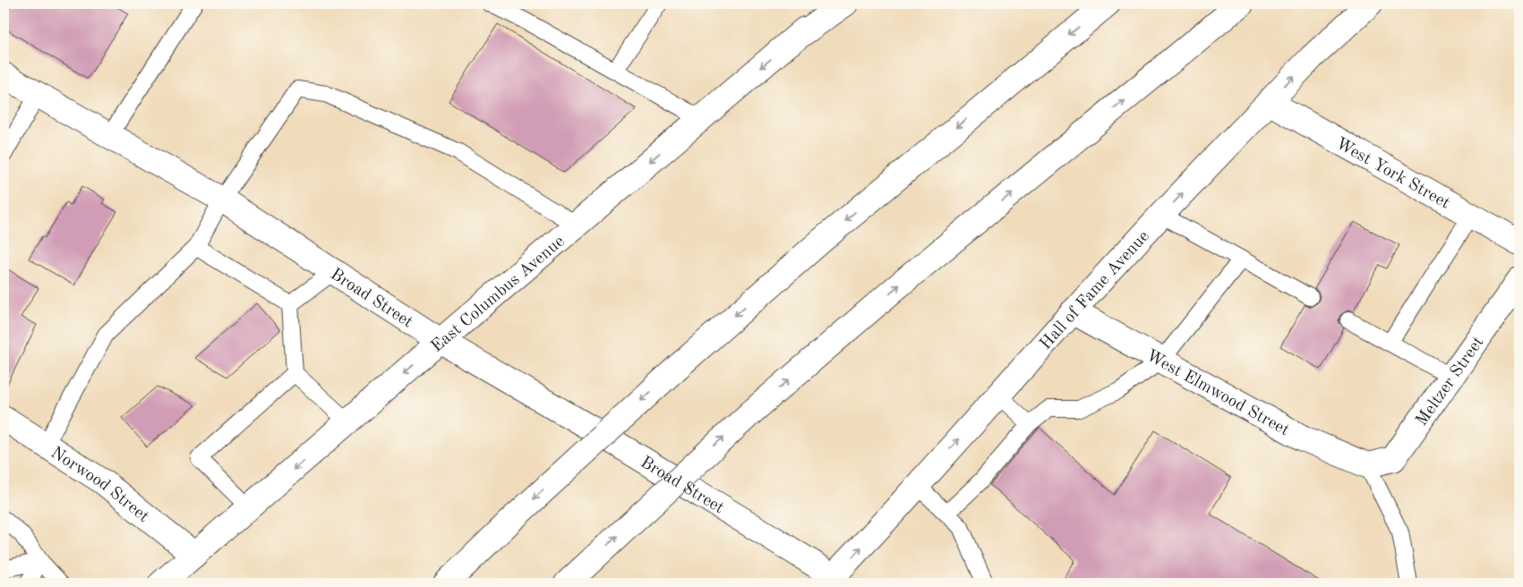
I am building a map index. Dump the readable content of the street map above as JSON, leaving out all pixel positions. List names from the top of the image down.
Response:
{
  "streets": {
    "main road": [
      "West York Street",
      "Hall of Fame Avenue",
      "East Columbus Avenue",
      "Broad Street",
      "Meltzer Street",
      "West Elmwood Street",
      "Norwood Street"
    ]
  },
  "crossings": [
    ["West York Street", "Hall of Fame Avenue"],
    ["Hall of Fame Avenue", "Broad Street"],
    ["Hall of Fame Avenue", "West Elmwood Street"],
    ["East Columbus Avenue", "Broad Street"],
    ["East Columbus Avenue", "Norwood Street"],
    ["Meltzer Street", "West Elmwood Street"]
  ]
}
